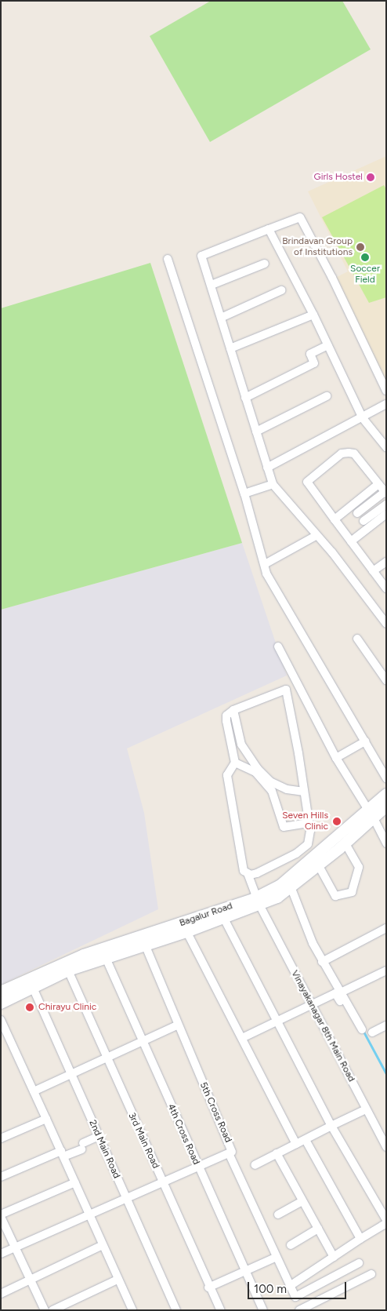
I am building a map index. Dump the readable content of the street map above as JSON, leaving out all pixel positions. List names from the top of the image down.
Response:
{
  "streets": {
    "main road": ["Bagalur Road"],
    "street": [
      "Vinayakanagar 8th Main Road",
      "5th Cross Road",
      "4th Cross Road",
      "3rd Main Road",
      "2nd Main Road"
    ]
  },
  "crossings": [
    ["Bagalur Road", "Vinayakanagar 8th Main Road"],
    ["Bagalur Road", "5th Cross Road"],
    ["Bagalur Road", "4th Cross Road"],
    ["Bagalur Road", "3rd Main Road"],
    ["Bagalur Road", "2nd Main Road"]
  ],
  "places": [
    "Girls Hostel",
    "Brindavan Group of Institutions",
    "Soccer Field",
    "Seven Hills Clinic",
    "Chirayu Clinic"
  ],
  "scale_bar": "100 m"
}
